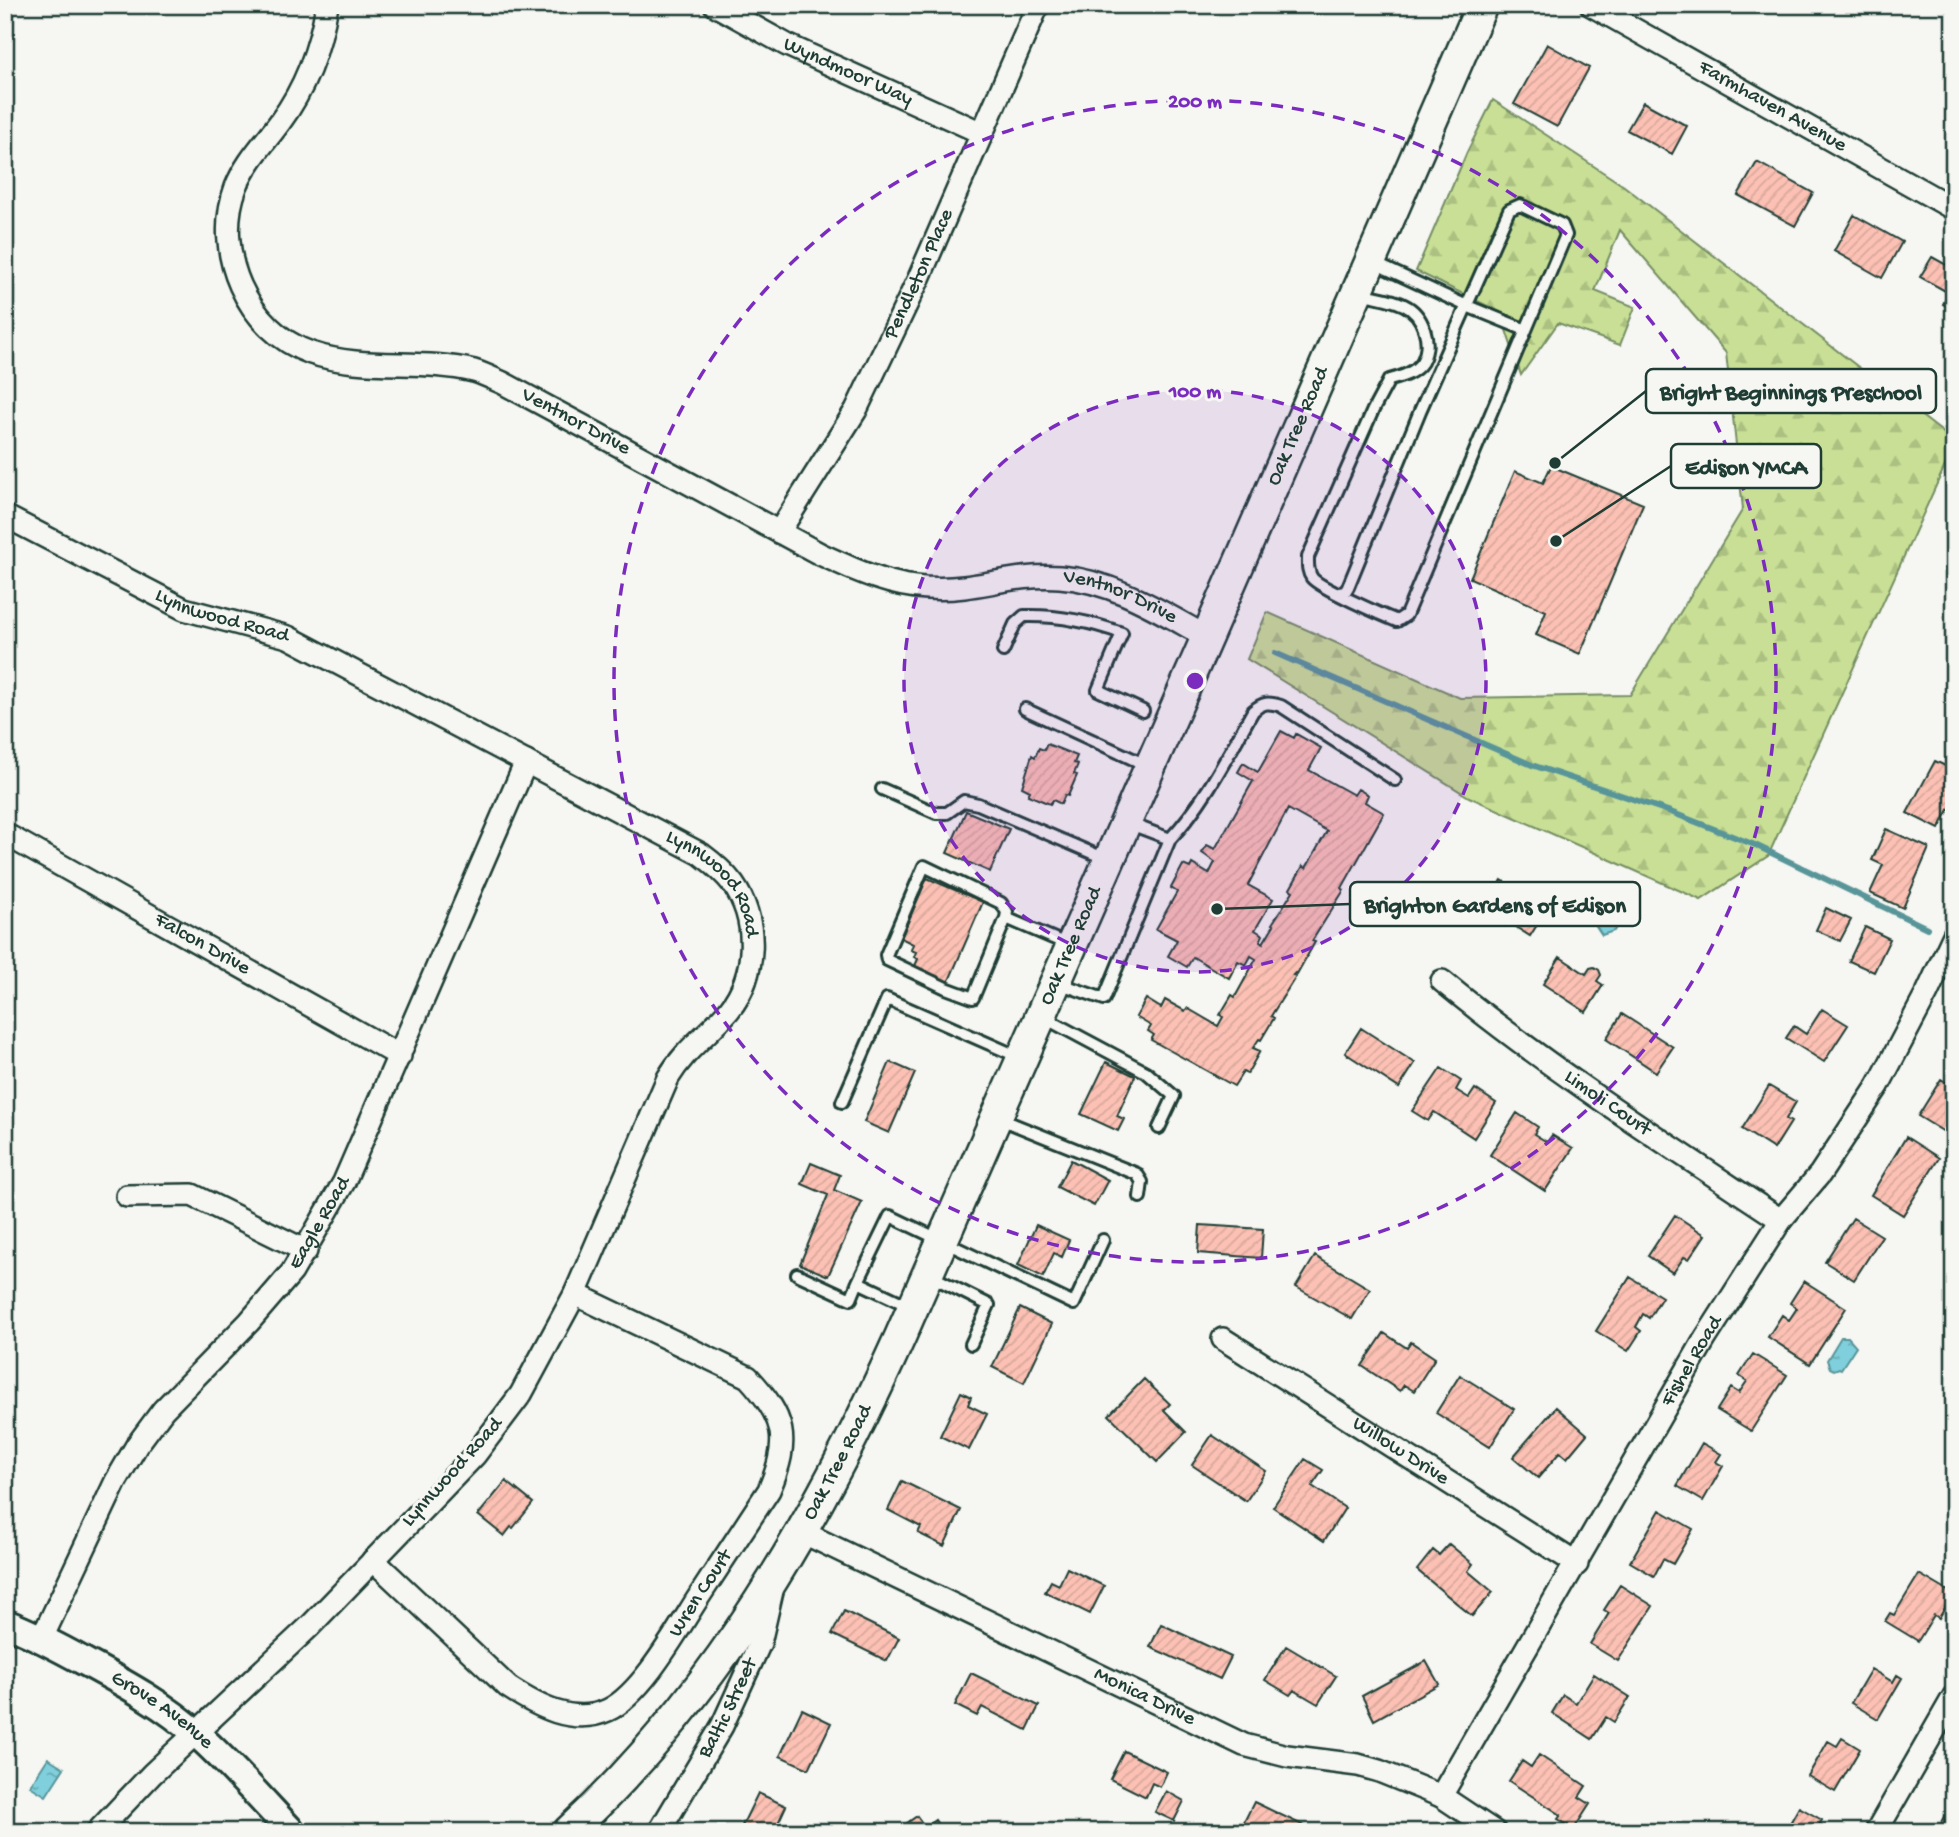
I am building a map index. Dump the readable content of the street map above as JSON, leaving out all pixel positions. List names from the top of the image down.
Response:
{
  "streets": {
    "main road": ["Oak Tree Road"],
    "street": [
      "Wyndmoor Way",
      "Farmhaven Avenue",
      "Pendleton Place",
      "Ventnor Drive",
      "Lynnwood Road",
      "Falcon Drive",
      "Limoli Court",
      "Eagle Road",
      "Fishel Road",
      "Willow Drive",
      "Wren Court",
      "Monica Drive",
      "Baltic Street",
      "Grove Avenue"
    ]
  },
  "crossings": [
    ["Wyndmoor Way", "Pendleton Place"],
    ["Pendleton Place", "Ventnor Drive"],
    ["Ventnor Drive", "Oak Tree Road"],
    ["Oak Tree Road", "Monica Drive"],
    ["Oak Tree Road", "Baltic Street"],
    ["Lynnwood Road", "Eagle Road"],
    ["Lynnwood Road", "Wren Court"],
    ["Lynnwood Road", "Grove Avenue"],
    ["Falcon Drive", "Eagle Road"],
    ["Limoli Court", "Fishel Road"],
    ["Eagle Road", "Grove Avenue"],
    ["Fishel Road", "Willow Drive"],
    ["Fishel Road", "Monica Drive"]
  ],
  "places": ["Bright Beginnings Preschool", "Edison YMCA", "Brighton Gardens of Edison"],
  "rings": ["200 m", "100 m"]
}
